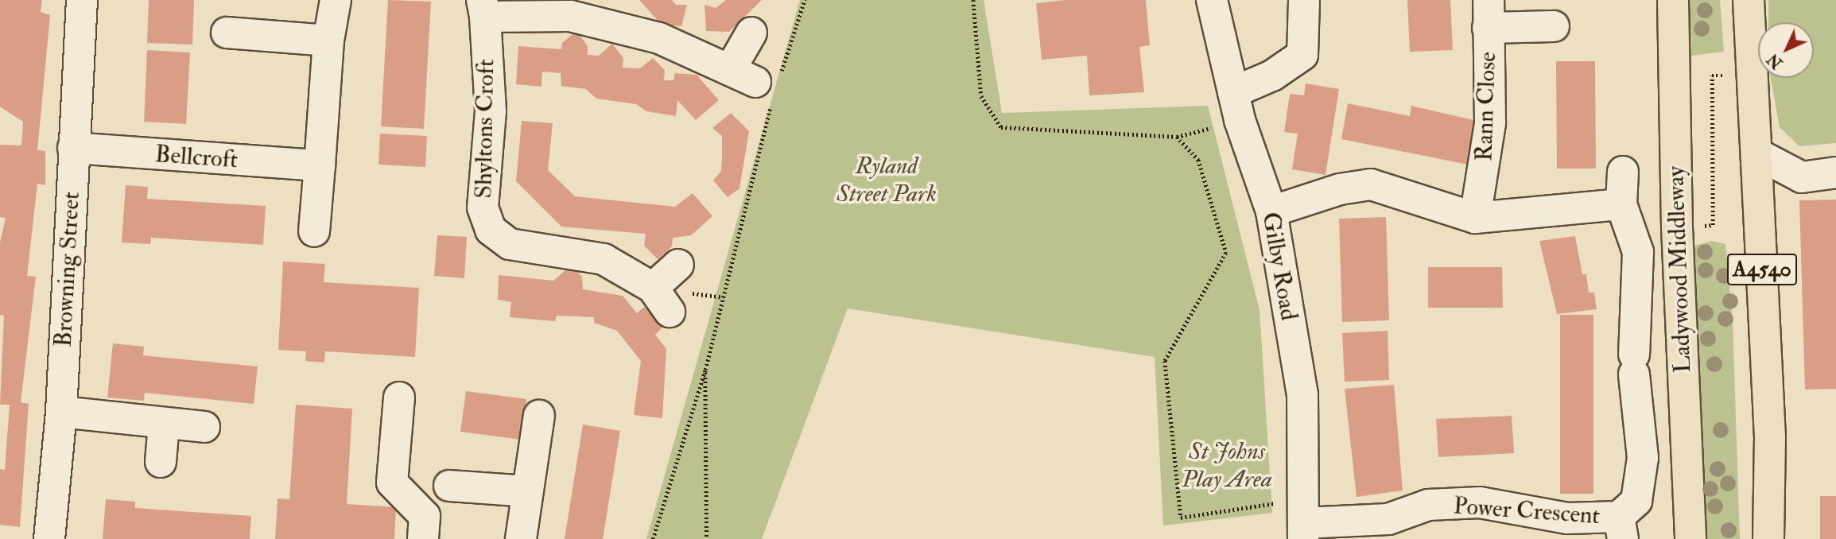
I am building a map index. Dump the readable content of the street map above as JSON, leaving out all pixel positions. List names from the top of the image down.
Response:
{
  "streets": {
    "highway": ["Ladywood Middleway", "A4540"],
    "street": [
      "Rann Close",
      "Shyltons Croft",
      "Bellcroft",
      "Gilby Road",
      "Browning Street",
      "Power Crescent"
    ]
  },
  "crossings": [
    ["Bellcroft", "Browning Street"],
    ["Gilby Road", "Power Crescent"]
  ],
  "parks": ["Ryland Street Park", "St Johns Play Area"],
  "north": "bottom left"
}
